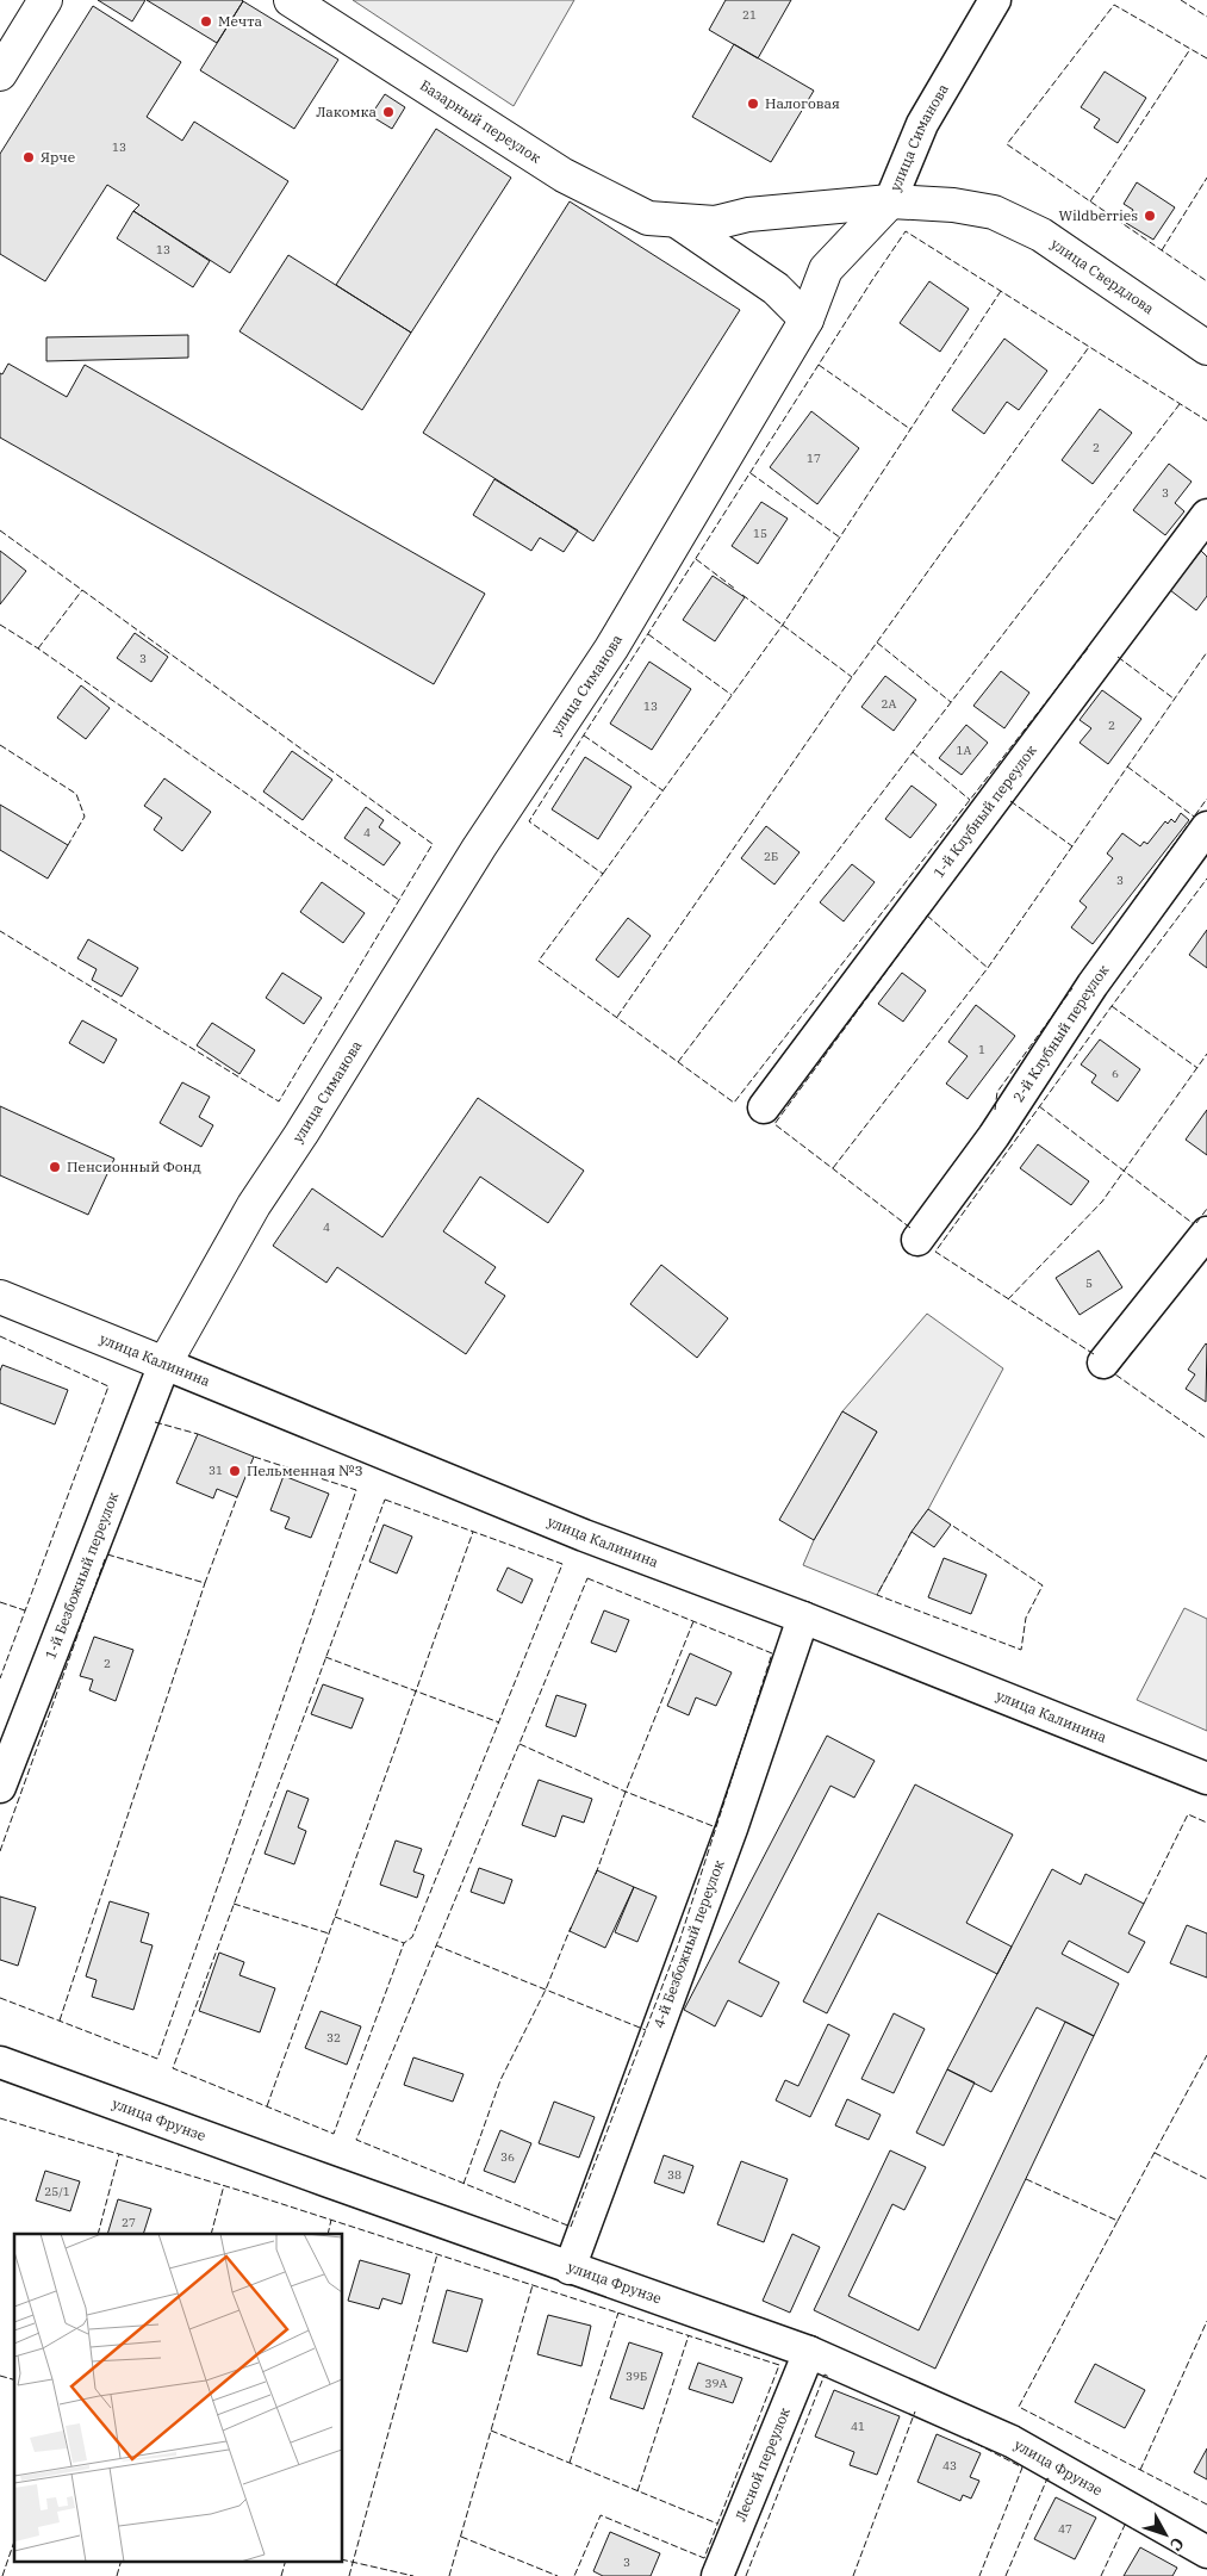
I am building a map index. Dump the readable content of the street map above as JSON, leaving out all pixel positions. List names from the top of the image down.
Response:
{
  "streets": {
    "main road": [
      "Базарный переулок",
      "улица Симанова",
      "улица Свердлова",
      "улица Калинина"
    ],
    "street": [
      "1-й Клубный переулок",
      "2-й Клубный переулок",
      "1-й Безбожный переулок",
      "4-й Безбожный переулок",
      "улица Фрунзе",
      "Лесной переулок"
    ]
  },
  "crossings": [
    ["Базарный переулок", "улица Симанова"],
    ["Базарный переулок", "улица Свердлова"],
    ["улица Симанова", "улица Свердлова"],
    ["улица Симанова", "улица Калинина"],
    ["улица Симанова", "1-й Безбожный переулок"],
    ["улица Калинина", "1-й Безбожный переулок"],
    ["улица Калинина", "4-й Безбожный переулок"],
    ["4-й Безбожный переулок", "улица Фрунзе"],
    ["улица Фрунзе", "Лесной переулок"]
  ],
  "places": [
    "Мечта",
    "Налоговая",
    "Лакомка",
    "Ярче",
    "Wildberries",
    "Пенсионный Фонд",
    "Пельменная №3"
  ],
  "house_numbers": [
    "21",
    "13",
    "13",
    "2",
    "17",
    "3",
    "15",
    "3",
    "2А",
    "13",
    "2",
    "1А",
    "4",
    "2Б",
    "3",
    "1",
    "6",
    "4",
    "5",
    "31",
    "2",
    "32",
    "36",
    "38",
    "25/1",
    "27",
    "39Б",
    "39А",
    "41",
    "43",
    "47",
    "3"
  ],
  "north": "bottom right"
}
